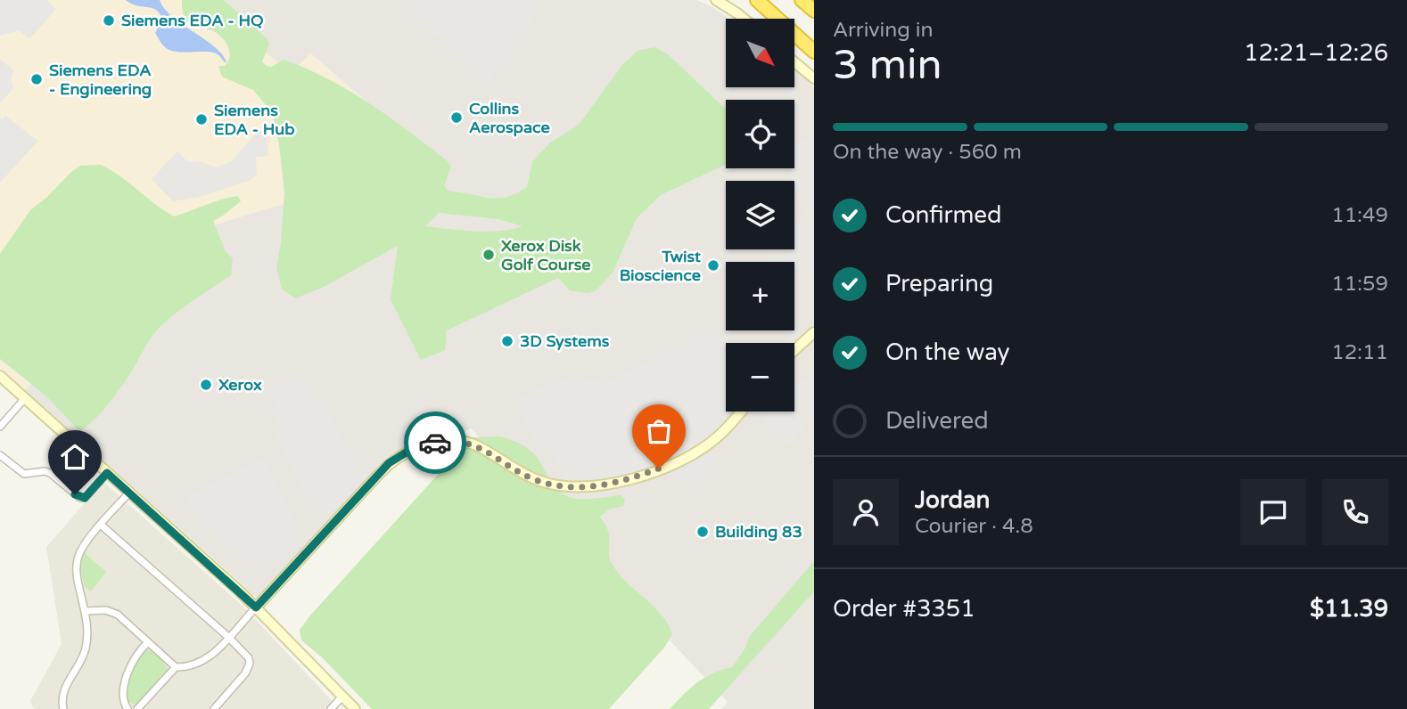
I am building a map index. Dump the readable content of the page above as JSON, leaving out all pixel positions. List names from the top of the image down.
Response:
{
  "places": [
    "Siemens EDA - HQ",
    "Siemens EDA - Engineering",
    "Collins Aerospace",
    "Siemens EDA - Hub",
    "Xerox Disk Golf Course",
    "Twist Bioscience",
    "3D Systems",
    "Xerox",
    "Building 83"
  ],
  "north": "bottom right",
  "page": {
    "heading": ["3 min", "Arriving in", "12:21–12:26"],
    "panel": [
      "Jordan",
      "Courier · 4.8",
      "Order #3351",
      "$11.39"
    ],
    "map_buttons": ["+", "−"],
    "bar": "On the way · 560 m",
    "list": [
      ["Confirmed", "11:49"],
      ["Preparing", "11:59"],
      ["On the way", "12:11"],
      "Delivered"
    ]
  }
}
